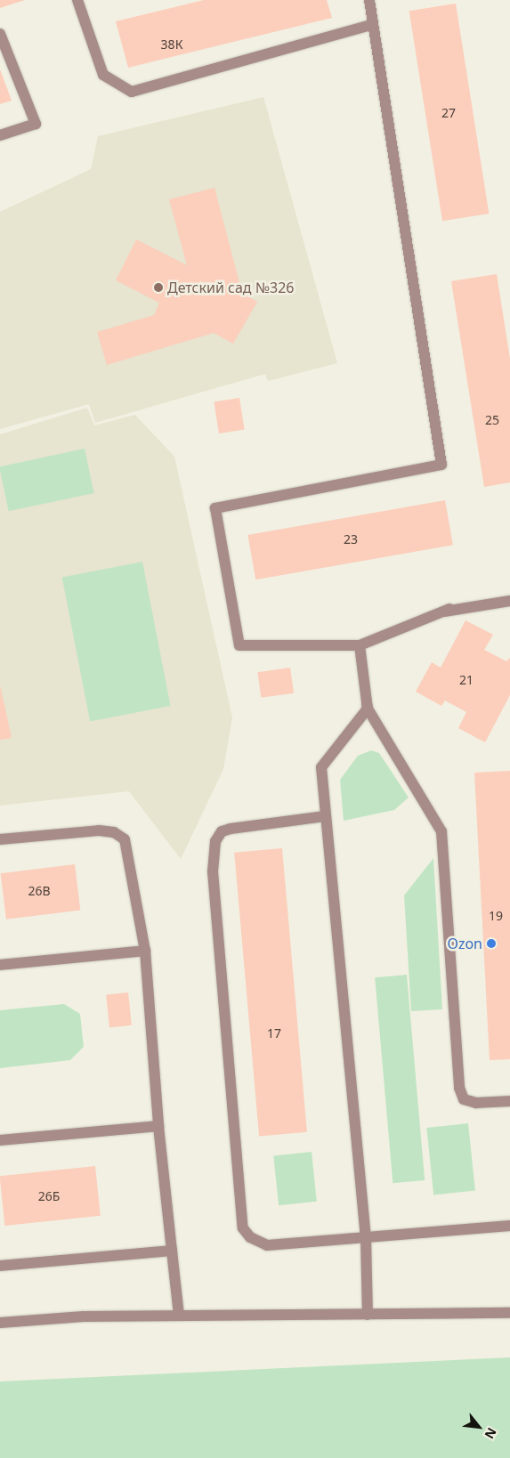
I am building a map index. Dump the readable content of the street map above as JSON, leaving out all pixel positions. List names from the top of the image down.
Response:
{
  "places": ["Детский сад №326", "Ozon"],
  "house_numbers": [
    "38К",
    "27",
    "25",
    "23",
    "21",
    "26В",
    "19",
    "17",
    "26Б"
  ],
  "north": "bottom right"
}
